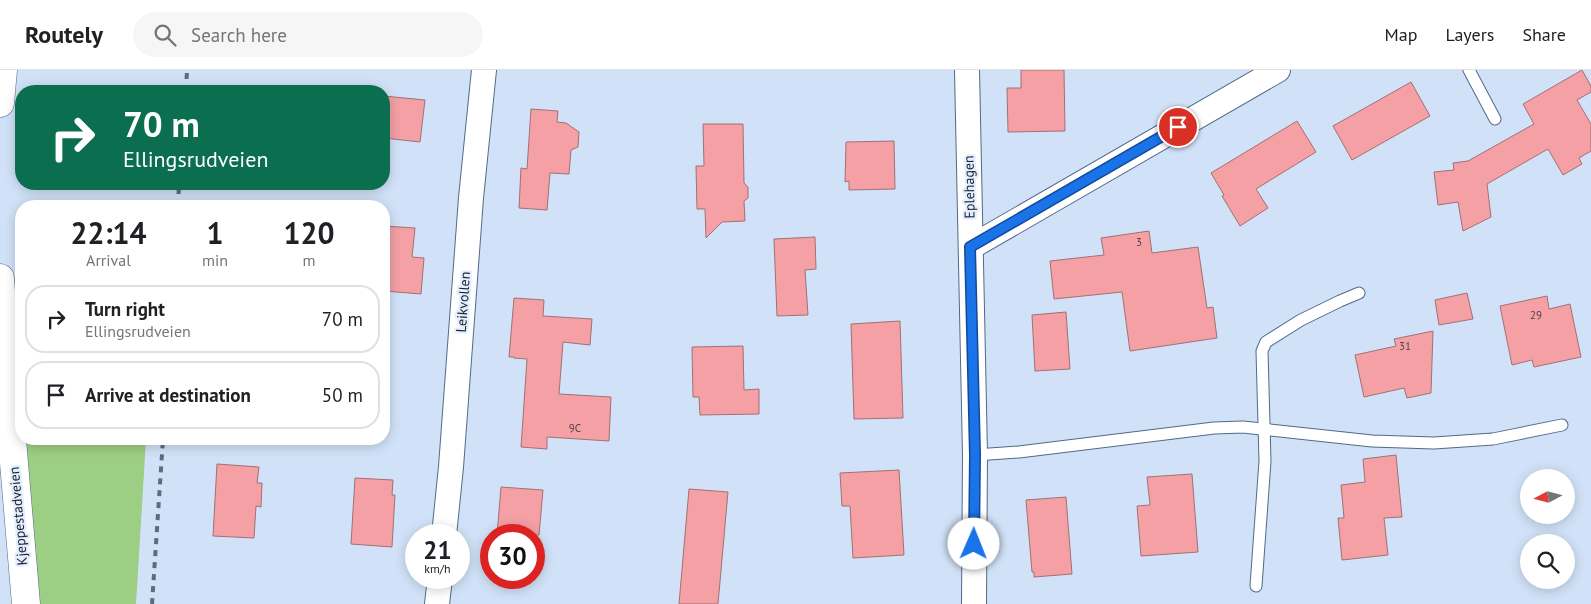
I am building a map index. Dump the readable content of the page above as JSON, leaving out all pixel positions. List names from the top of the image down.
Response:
{
  "streets": {
    "main road": ["Kjeppestadveien"],
    "street": ["Eplehagen", "Leikvollen"]
  },
  "house_numbers": [
    "3",
    "29",
    "31",
    "9C"
  ],
  "north": "left",
  "page": {
    "header": "Routely",
    "search": "Search here",
    "nav": ["Map", "Layers", "Share"],
    "turn": ["70 m", "Ellingsrudveien"],
    "eta": [
      "22:14",
      "Arrival",
      "1",
      "min",
      "120",
      "m"
    ],
    "list": [
      {
        "name": "Turn right",
        "note": "Ellingsrudveien",
        "value": "70 m"
      },
      {
        "name": "Arrive at destination",
        "value": "50 m"
      }
    ],
    "speed": "21 km/h",
    "limit": "30"
  }
}
